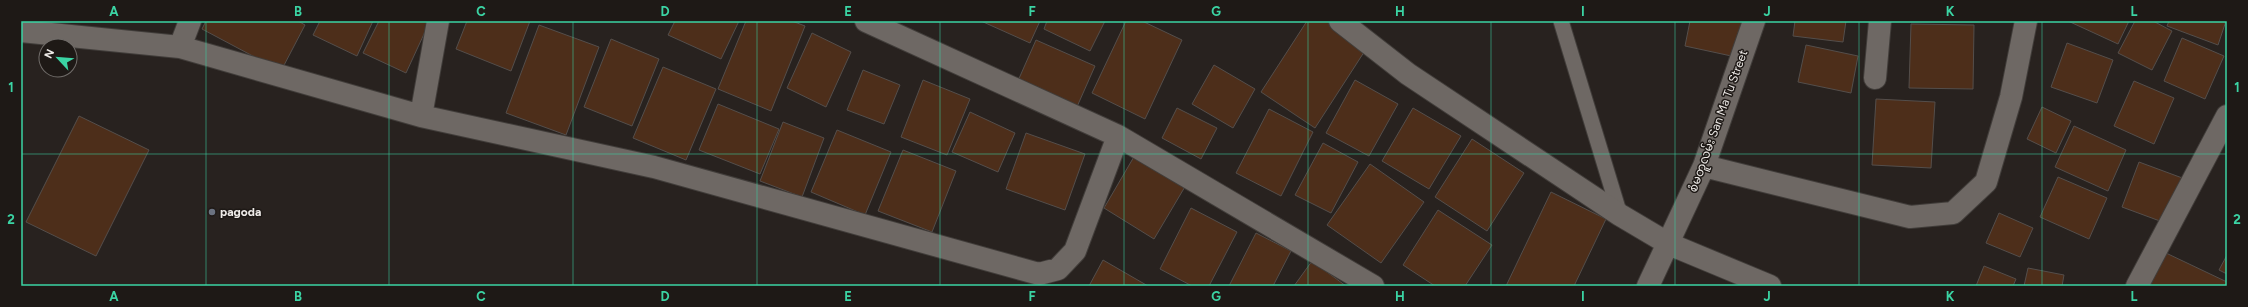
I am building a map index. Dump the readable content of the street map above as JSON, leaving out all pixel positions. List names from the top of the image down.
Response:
{
  "streets": {
    "street": ["စံမတူလမ်း San Ma Tu Street"]
  },
  "places": ["pagoda"],
  "north": "top left",
  "grid": {
    "columns": [
      "A",
      "B",
      "C",
      "D",
      "E",
      "F",
      "G",
      "H",
      "I",
      "J",
      "K",
      "L"
    ],
    "rows": ["1", "2"]
  }
}
